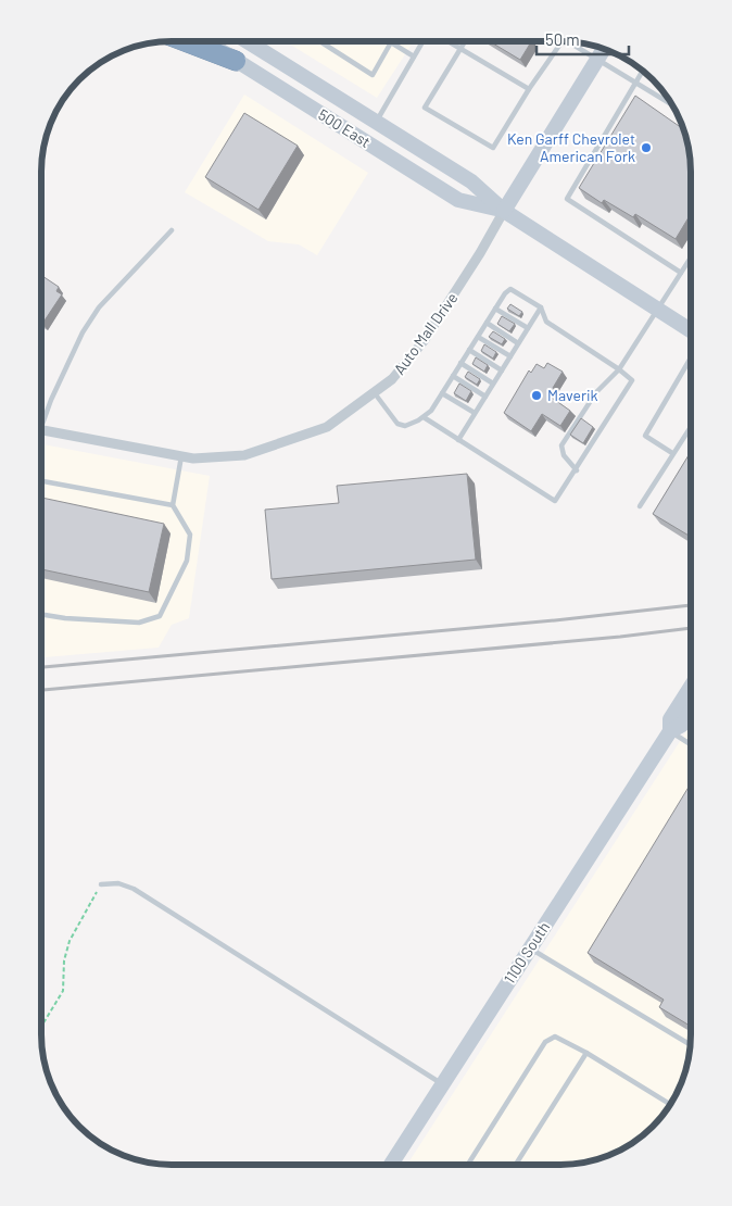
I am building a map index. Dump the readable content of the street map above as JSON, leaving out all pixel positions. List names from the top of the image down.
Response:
{
  "streets": {
    "street": ["500 East", "Auto Mall Drive", "1100 South"]
  },
  "crossings": [
    ["500 East", "Auto Mall Drive"]
  ],
  "places": ["Ken Garff Chevrolet American Fork", "Maverik"],
  "scale_bar": "50 m"
}
